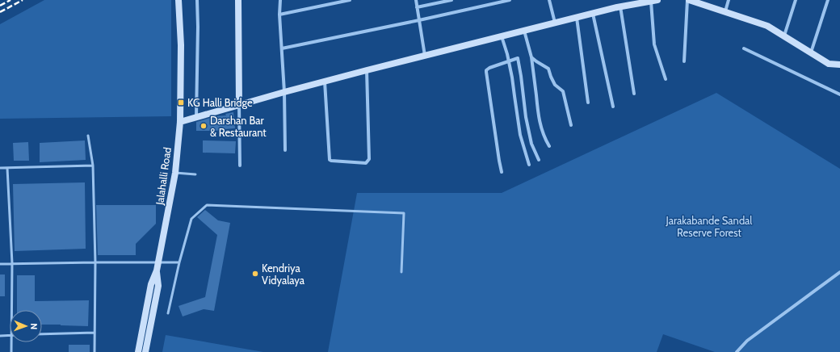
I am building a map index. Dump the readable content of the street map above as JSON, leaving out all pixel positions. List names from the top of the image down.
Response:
{
  "streets": {
    "main road": ["Jalahalli Road"]
  },
  "parks": ["Jarakabande Sandal Reserve Forest"],
  "places": {
    "transit": ["KG Halli Bridge"],
    "other": ["Darshan Bar & Restaurant", "Kendriya Vidyalaya"]
  },
  "north": "right"
}
